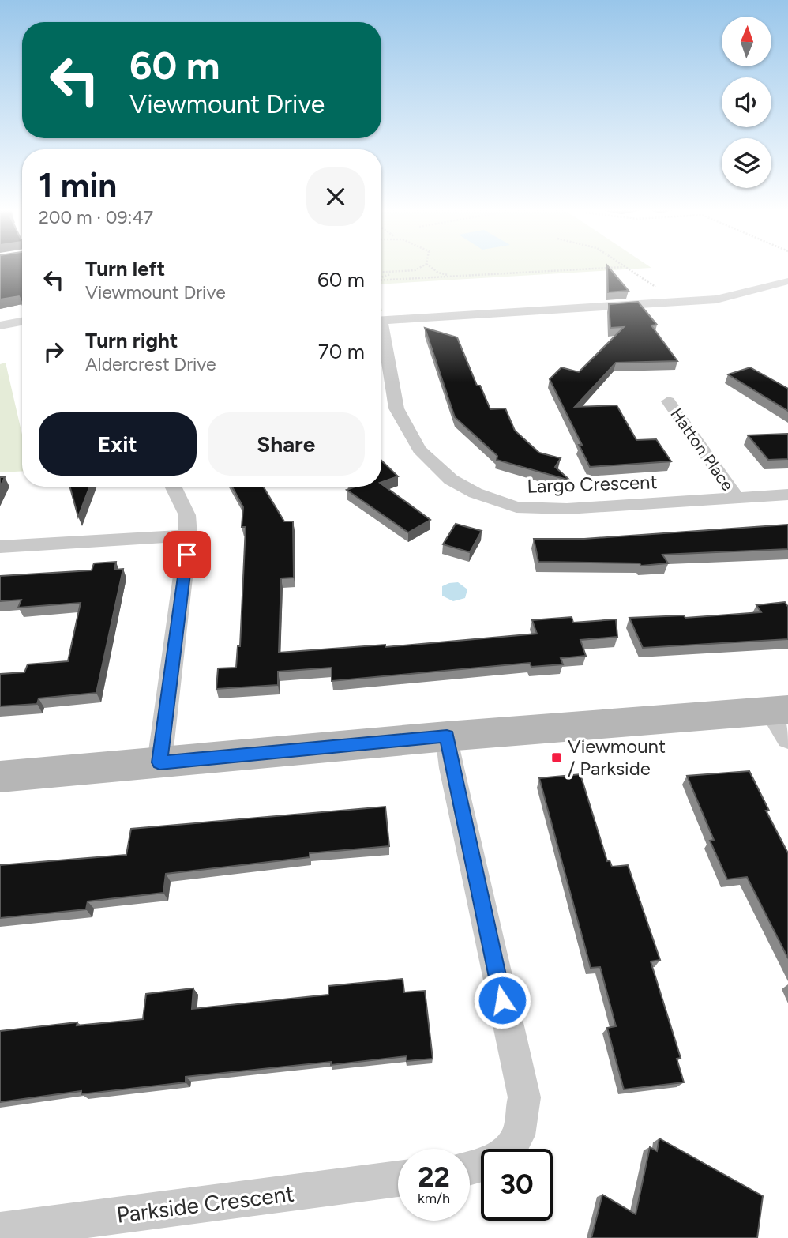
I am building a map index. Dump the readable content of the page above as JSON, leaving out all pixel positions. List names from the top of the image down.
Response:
{
  "streets": {
    "street": ["Hatton Place", "Largo Crescent", "Parkside Crescent"]
  },
  "crossings": [
    ["Hatton Place", "Largo Crescent"]
  ],
  "places": {
    "transit": ["Viewmount / Parkside"]
  },
  "north": "top",
  "page": {
    "turn": ["60 m", "Viewmount Drive"],
    "heading": ["1 min", "200 m · 09:47"],
    "list": [
      {
        "name": "Turn left",
        "note": "Viewmount Drive",
        "value": "60 m"
      },
      {
        "name": "Turn right",
        "note": "Aldercrest Drive",
        "value": "70 m"
      }
    ],
    "buttons": ["Exit", "Share"],
    "speed": "22 km/h",
    "limit": "30"
  }
}
